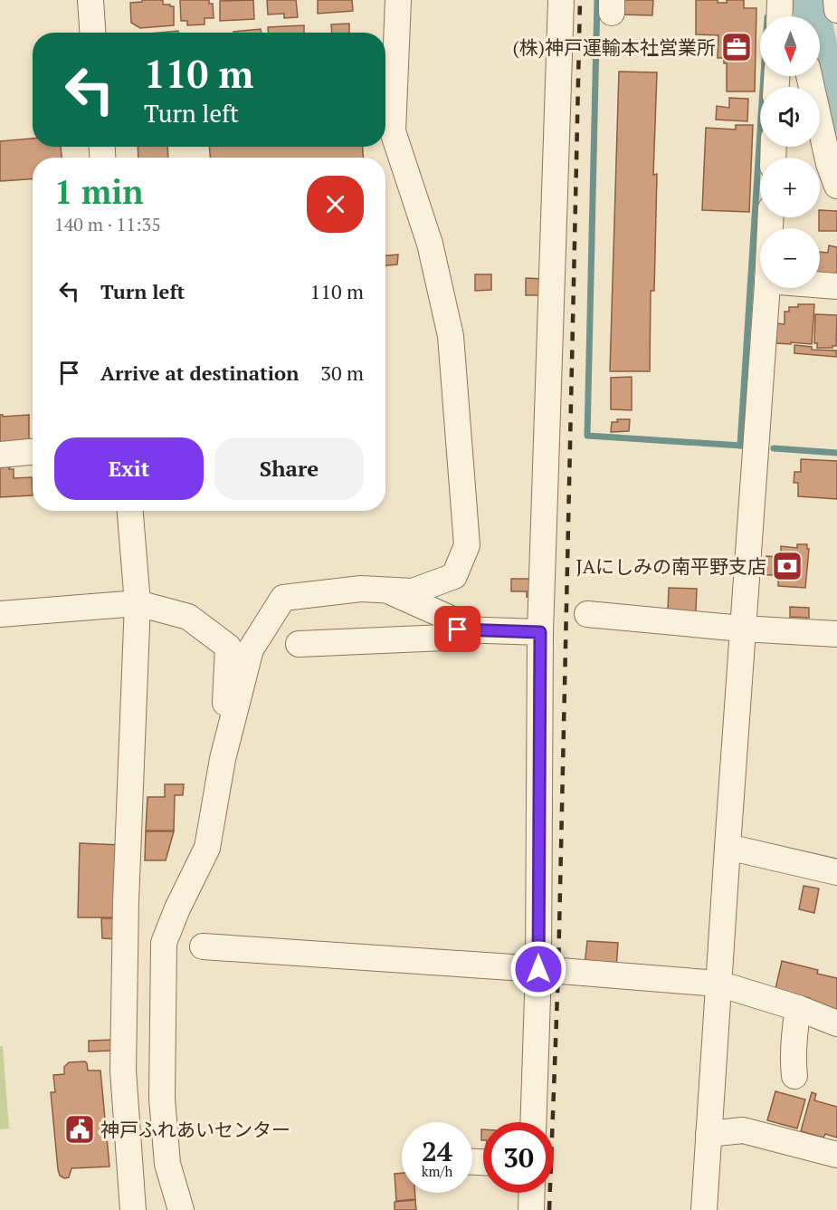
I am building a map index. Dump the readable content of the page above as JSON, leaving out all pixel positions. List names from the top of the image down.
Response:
{
  "places": {
    "office": ["(株)神戸運輸本社営業所"],
    "bank": ["JAにしみの南平野支店"],
    "public building": ["神戸ふれあいセンター"]
  },
  "north": "bottom",
  "page": {
    "map_buttons": ["+", "−"],
    "turn": ["110 m", "Turn left"],
    "heading": ["1 min", "140 m · 11:35"],
    "list": [
      {
        "name": "Turn left",
        "value": "110 m"
      },
      {
        "name": "Arrive at destination",
        "value": "30 m"
      }
    ],
    "buttons": ["Exit", "Share"],
    "speed": "24 km/h",
    "limit": "30"
  }
}
